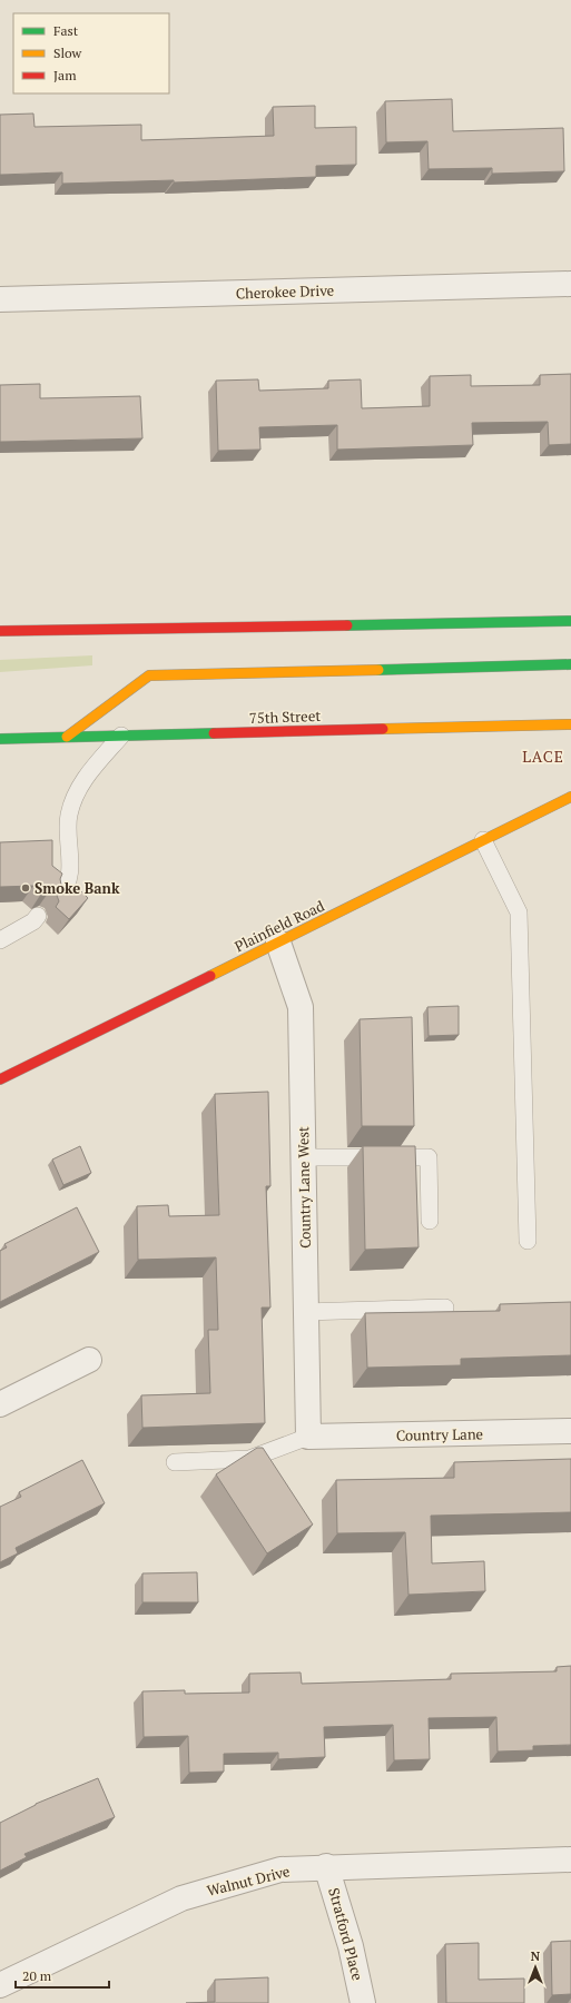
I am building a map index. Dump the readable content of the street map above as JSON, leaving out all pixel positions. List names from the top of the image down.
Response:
{
  "streets": {
    "main road": ["75th Street", "Plainfield Road"],
    "street": [
      "Cherokee Drive",
      "Country Lane West",
      "Country Lane",
      "Walnut Drive",
      "Stratford Place"
    ]
  },
  "crossings": [
    ["Plainfield Road", "Country Lane West"],
    ["Country Lane West", "Country Lane"],
    ["Walnut Drive", "Stratford Place"]
  ],
  "districts": ["LACE"],
  "places": ["Smoke Bank"],
  "legend": ["Fast", "Slow", "Jam"],
  "scale_bar": "20 m",
  "north": "top"
}
